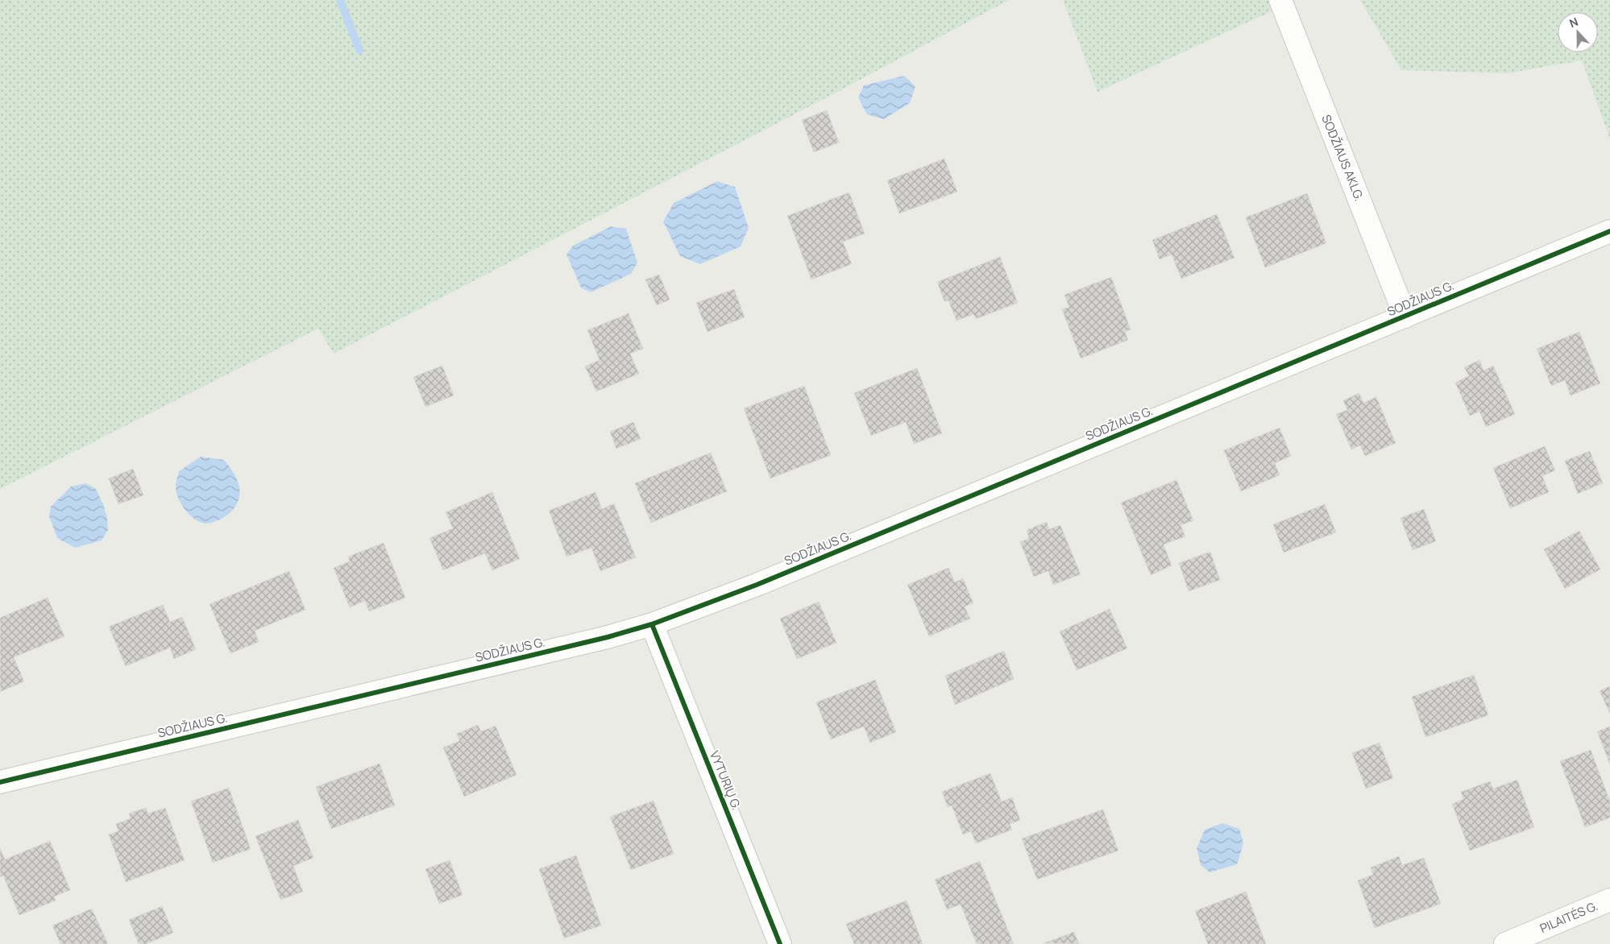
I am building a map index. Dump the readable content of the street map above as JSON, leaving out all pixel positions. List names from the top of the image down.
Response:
{
  "streets": {
    "street": [
      "SODŽIAUS AKLG.",
      "SODŽIAUS G.",
      "VYTURIŲ G.",
      "PILAITĖS G."
    ]
  },
  "crossings": [
    ["SODŽIAUS AKLG.", "SODŽIAUS G."],
    ["SODŽIAUS G.", "VYTURIŲ G."]
  ],
  "north": "top"
}
